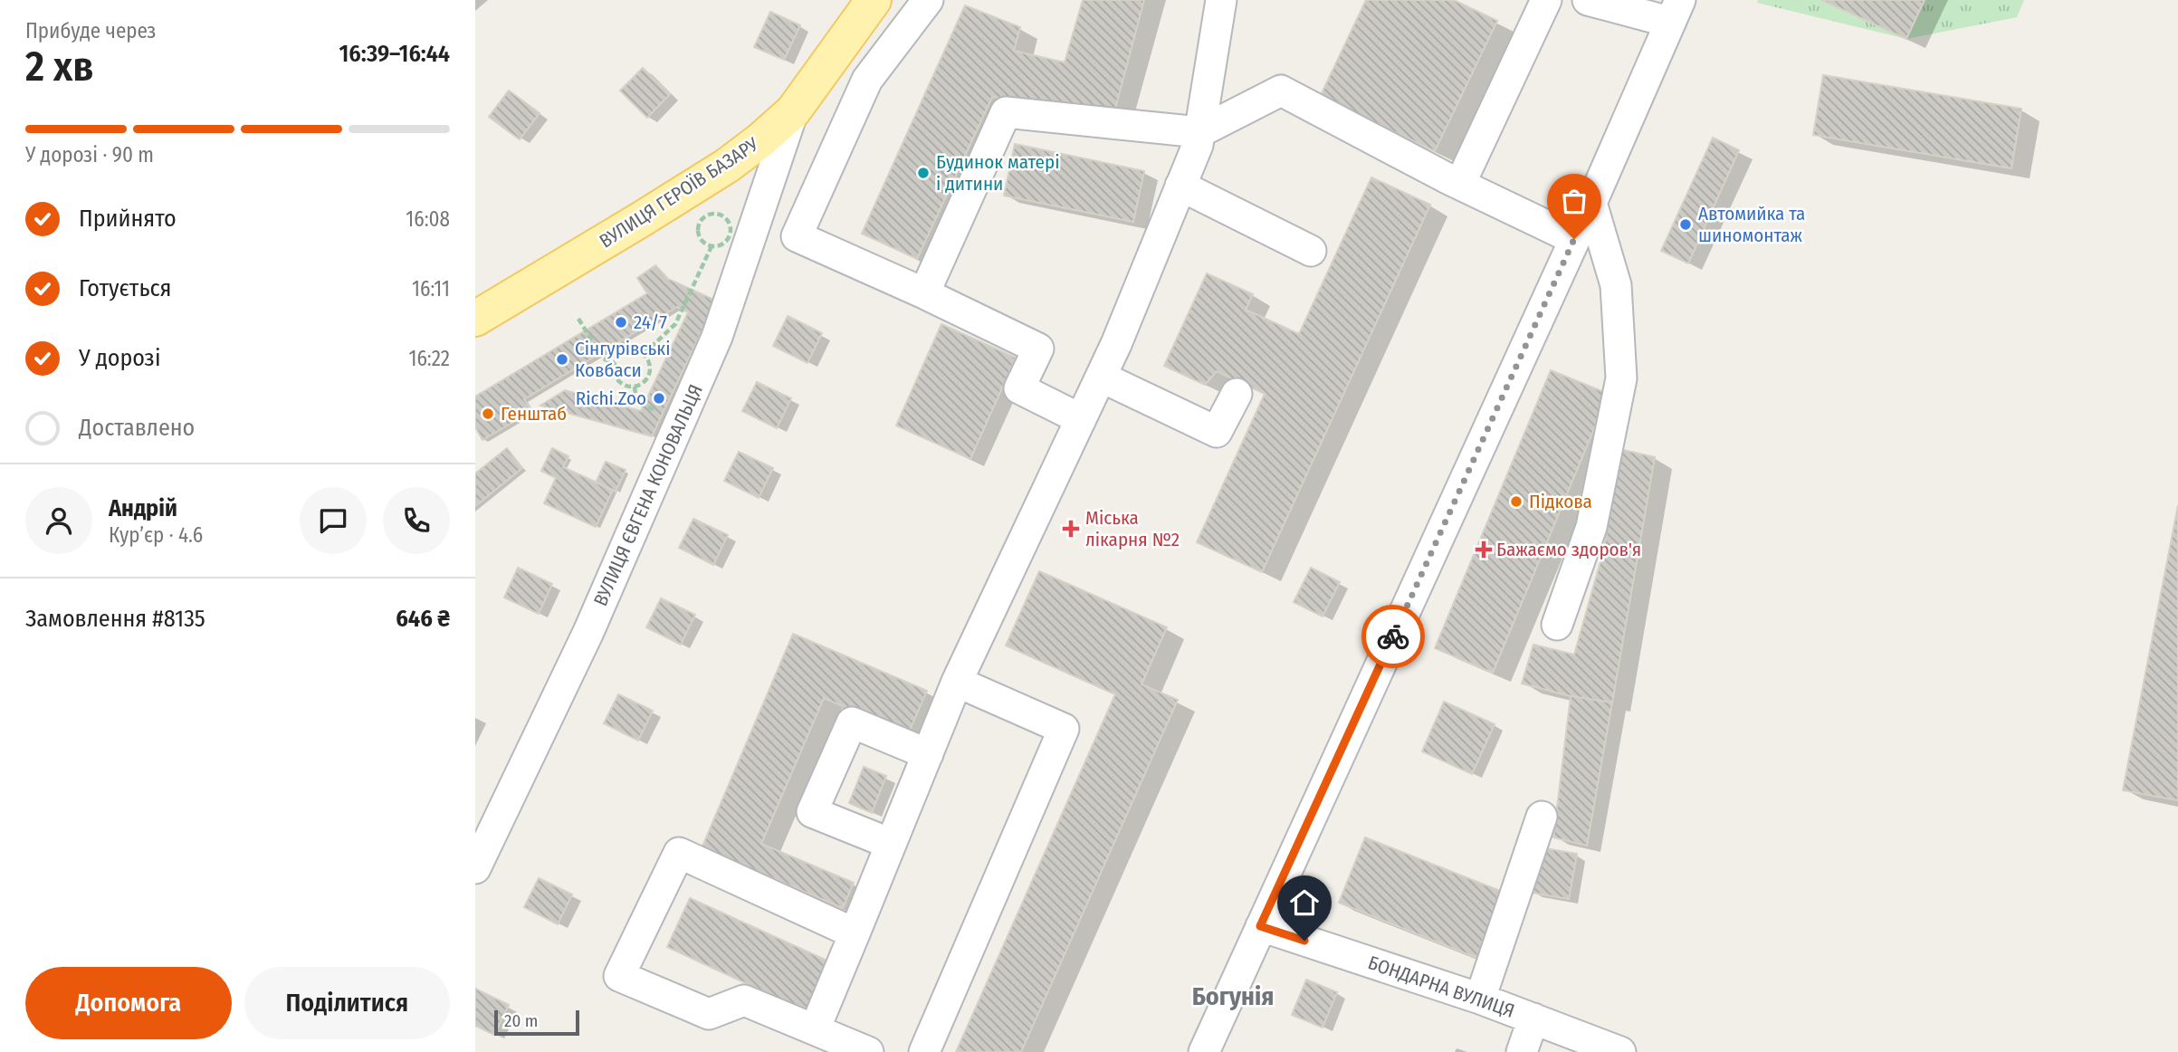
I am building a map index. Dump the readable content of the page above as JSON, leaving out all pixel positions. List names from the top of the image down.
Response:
{
  "streets": {
    "main road": ["ВУЛИЦЯ ГЕРОЇВ БАЗАРУ"],
    "street": ["ВУЛИЦЯ ЄВГЕНА КОНОВАЛЬЦЯ", "БОНДАРНА ВУЛИЦЯ"]
  },
  "crossings": [
    ["ВУЛИЦЯ ГЕРОЇВ БАЗАРУ", "ВУЛИЦЯ ЄВГЕНА КОНОВАЛЬЦЯ"]
  ],
  "districts": ["Богунія"],
  "places": {
    "other": [
      "Будинок матері і дитини",
      "Автомийка та шиномонтаж",
      "24/7",
      "Сінгурівські Ковбаси",
      "Richi.Zoo",
      "Генштаб",
      "Підкова"
    ],
    "health": ["Міська лікарня №2", "Бажаємо здоров'я"]
  },
  "scale_bar": "20 m",
  "page": {
    "heading": ["2 хв", "Прибуде через", "16:39–16:44"],
    "panel": [
      "Андрій",
      "Кур’єр · 4.6",
      "Замовлення #8135",
      "646 ₴"
    ],
    "bar": "У дорозі · 90 m",
    "list": [
      ["Прийнято", "16:08"],
      ["Готується", "16:11"],
      ["У дорозі", "16:22"],
      "Доставлено"
    ],
    "buttons": ["Допомога", "Поділитися"],
    "scale": "20 m"
  }
}
